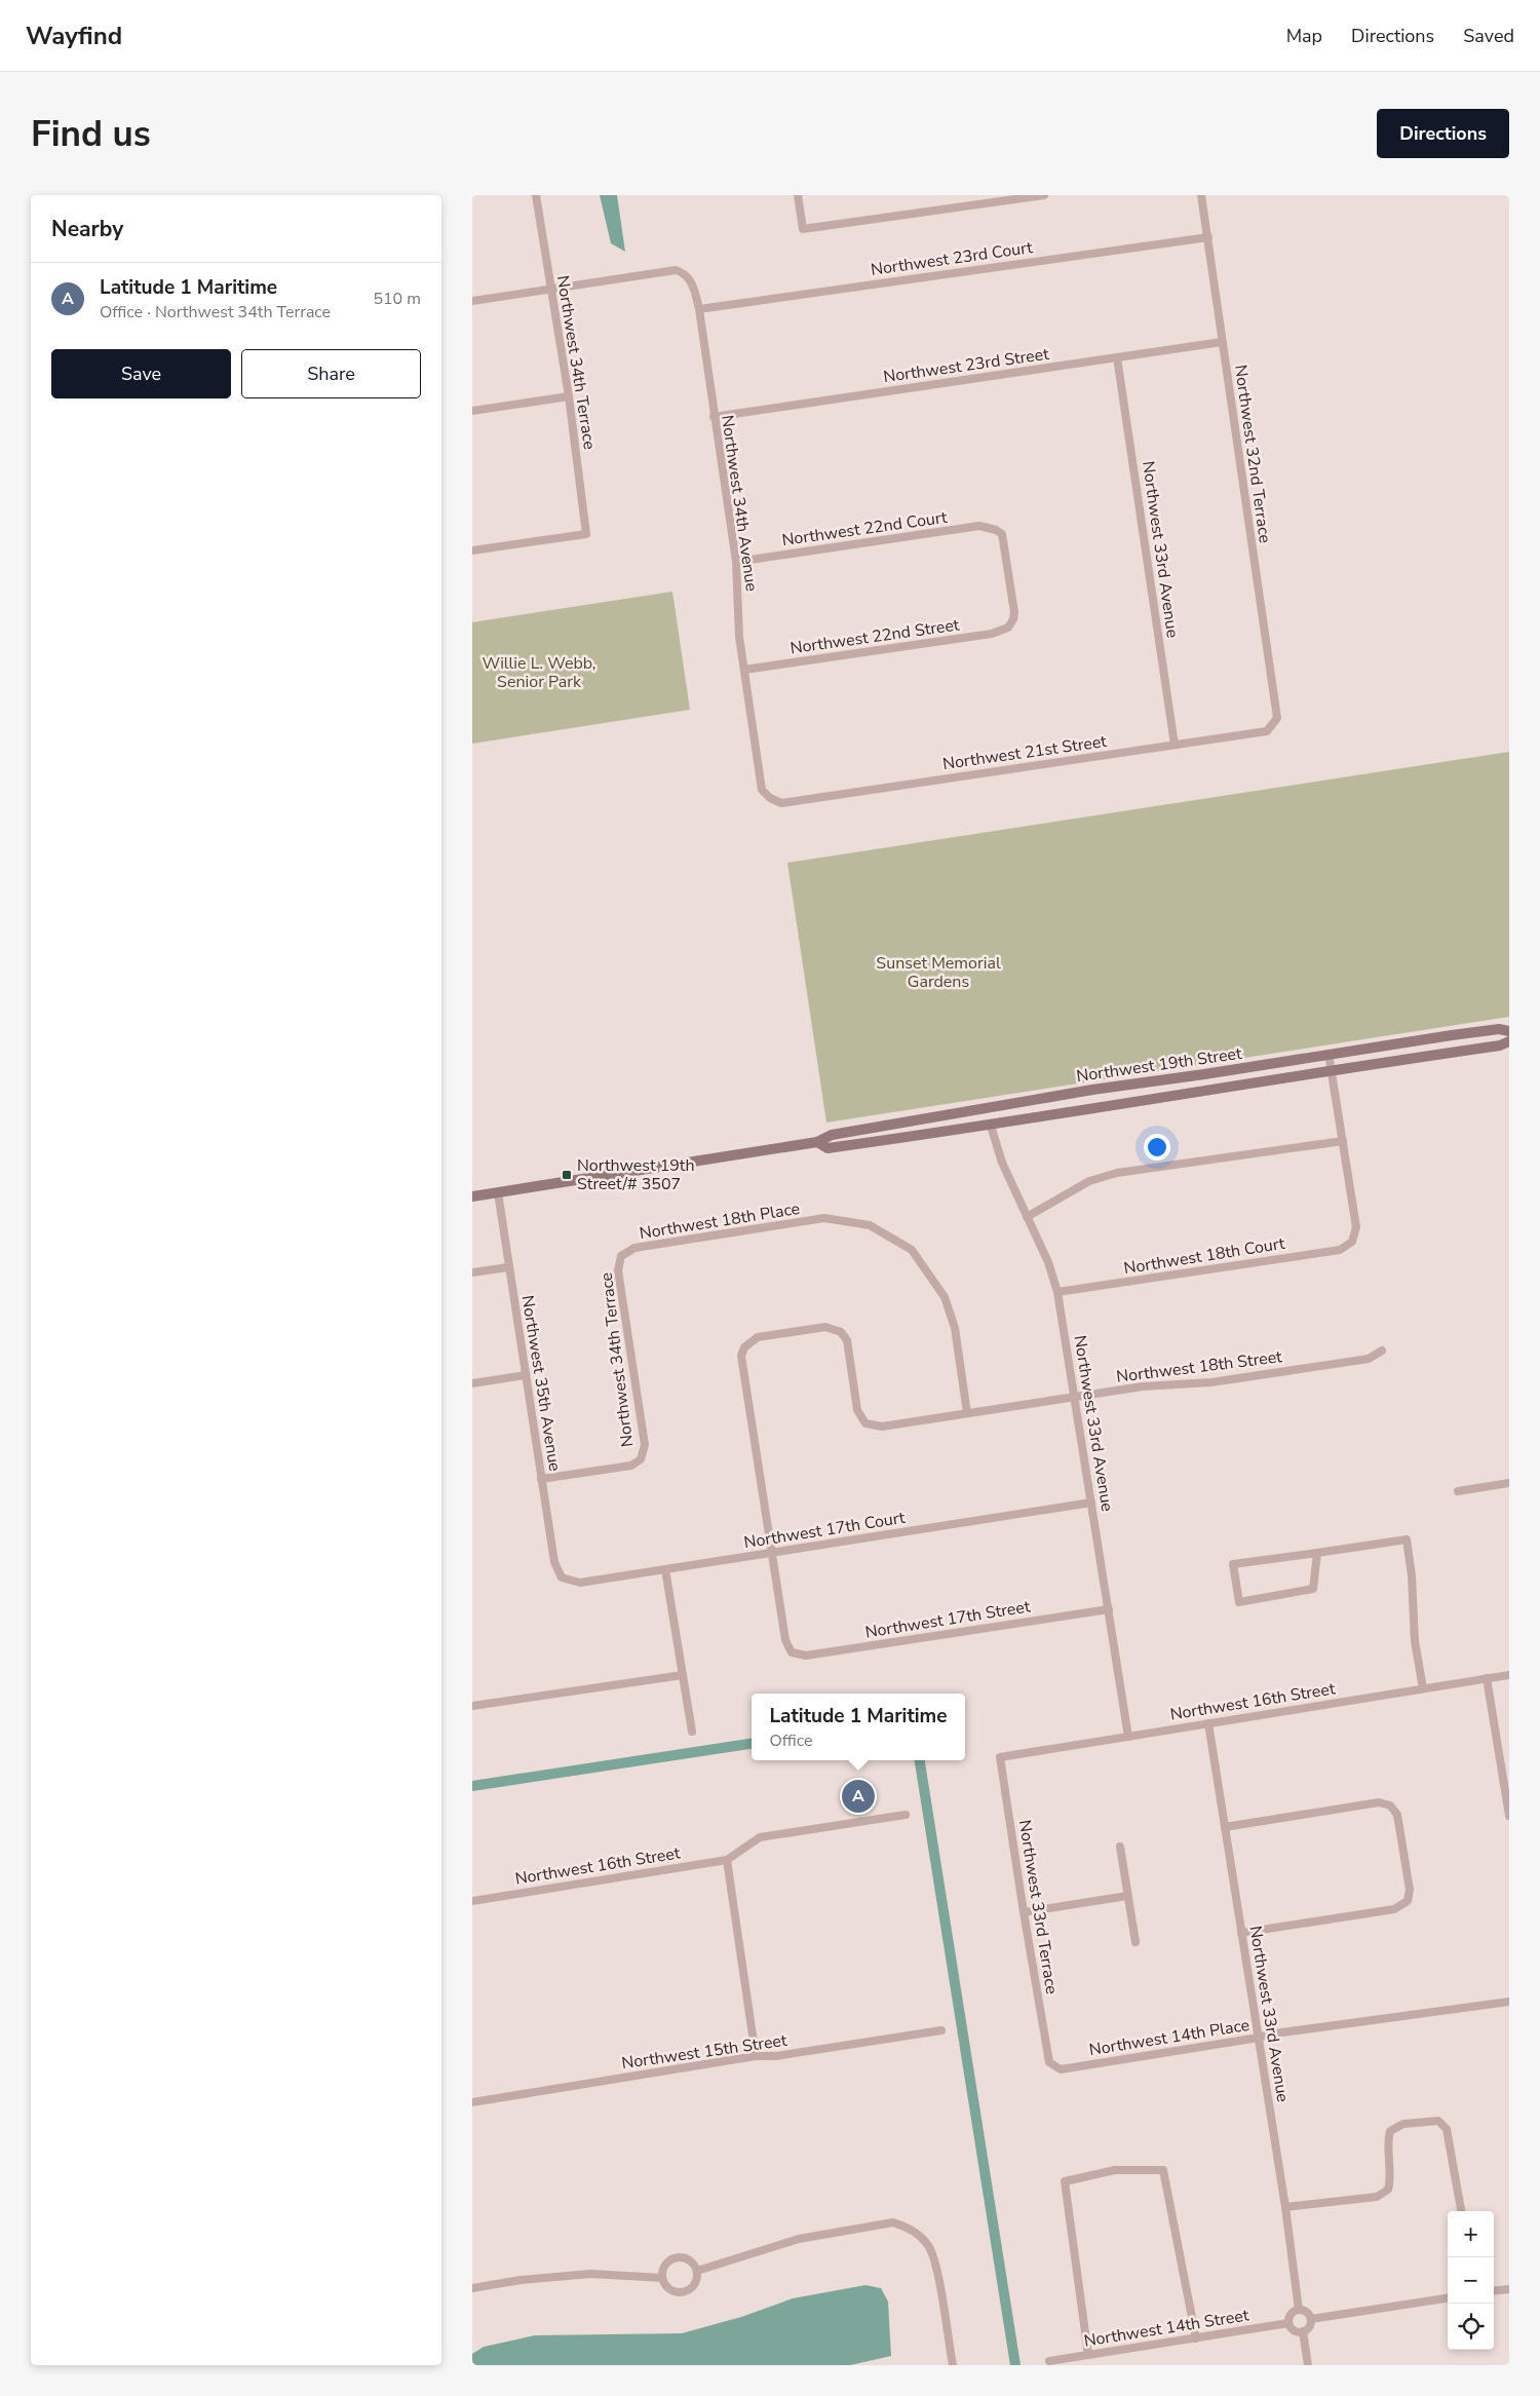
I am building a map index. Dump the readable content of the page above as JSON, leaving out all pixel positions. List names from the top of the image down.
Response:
{
  "streets": {
    "street": [
      "Northwest 23rd Court",
      "Northwest 34th Terrace",
      "Northwest 23rd Street",
      "Northwest 32nd Terrace",
      "Northwest 34th Avenue",
      "Northwest 22nd Court",
      "Northwest 33rd Avenue",
      "Northwest 22nd Street",
      "Northwest 21st Street",
      "Northwest 19th Street",
      "Northwest 18th Place",
      "Northwest 18th Court",
      "Northwest 18th Street",
      "Northwest 35th Avenue",
      "Northwest 17th Court",
      "Northwest 17th Street",
      "Northwest 16th Street",
      "Northwest 33rd Terrace",
      "Northwest 14th Place",
      "Northwest 15th Street",
      "Northwest 14th Street"
    ]
  },
  "crossings": [
    ["Northwest 23rd Court", "Northwest 32nd Terrace"],
    ["Northwest 23rd Court", "Northwest 34th Avenue"],
    ["Northwest 34th Terrace", "Northwest 34th Avenue"],
    ["Northwest 34th Terrace", "Northwest 18th Place"],
    ["Northwest 34th Terrace", "Northwest 35th Avenue"],
    ["Northwest 23rd Street", "Northwest 32nd Terrace"],
    ["Northwest 23rd Street", "Northwest 34th Avenue"],
    ["Northwest 23rd Street", "Northwest 33rd Avenue"],
    ["Northwest 32nd Terrace", "Northwest 21st Street"],
    ["Northwest 34th Avenue", "Northwest 22nd Court"],
    ["Northwest 34th Avenue", "Northwest 22nd Street"],
    ["Northwest 34th Avenue", "Northwest 21st Street"],
    ["Northwest 22nd Court", "Northwest 22nd Street"],
    ["Northwest 33rd Avenue", "Northwest 21st Street"],
    ["Northwest 33rd Avenue", "Northwest 19th Street"],
    ["Northwest 33rd Avenue", "Northwest 18th Court"],
    ["Northwest 33rd Avenue", "Northwest 18th Street"],
    ["Northwest 33rd Avenue", "Northwest 17th Court"],
    ["Northwest 33rd Avenue", "Northwest 17th Street"],
    ["Northwest 33rd Avenue", "Northwest 16th Street"],
    ["Northwest 33rd Avenue", "Northwest 14th Place"],
    ["Northwest 33rd Avenue", "Northwest 14th Street"],
    ["Northwest 19th Street", "Northwest 35th Avenue"],
    ["Northwest 18th Place", "Northwest 18th Street"],
    ["Northwest 18th Street", "Northwest 17th Court"],
    ["Northwest 18th Street", "Northwest 17th Street"],
    ["Northwest 35th Avenue", "Northwest 17th Court"],
    ["Northwest 17th Court", "Northwest 17th Street"],
    ["Northwest 16th Street", "Northwest 33rd Terrace"],
    ["Northwest 33rd Terrace", "Northwest 14th Place"]
  ],
  "parks": ["Willie L. Webb, Senior Park", "Sunset Memorial Gardens"],
  "places": {
    "transit": ["Northwest 19th Street/# 3507"]
  },
  "page": {
    "header": "Wayfind",
    "nav": ["Map", "Directions", "Saved"],
    "buttons": [
      "Directions",
      ["Save", "Share"]
    ],
    "title": "Find us",
    "heading": "Nearby",
    "list": [
      {
        "mark": "A",
        "name": "Latitude 1 Maritime",
        "note": "Office · Northwest 34th Terrace",
        "value": "510 m"
      }
    ],
    "popup": ["Latitude 1 Maritime", "Office"],
    "pins": "A",
    "map_buttons": ["+", "−"]
  }
}
